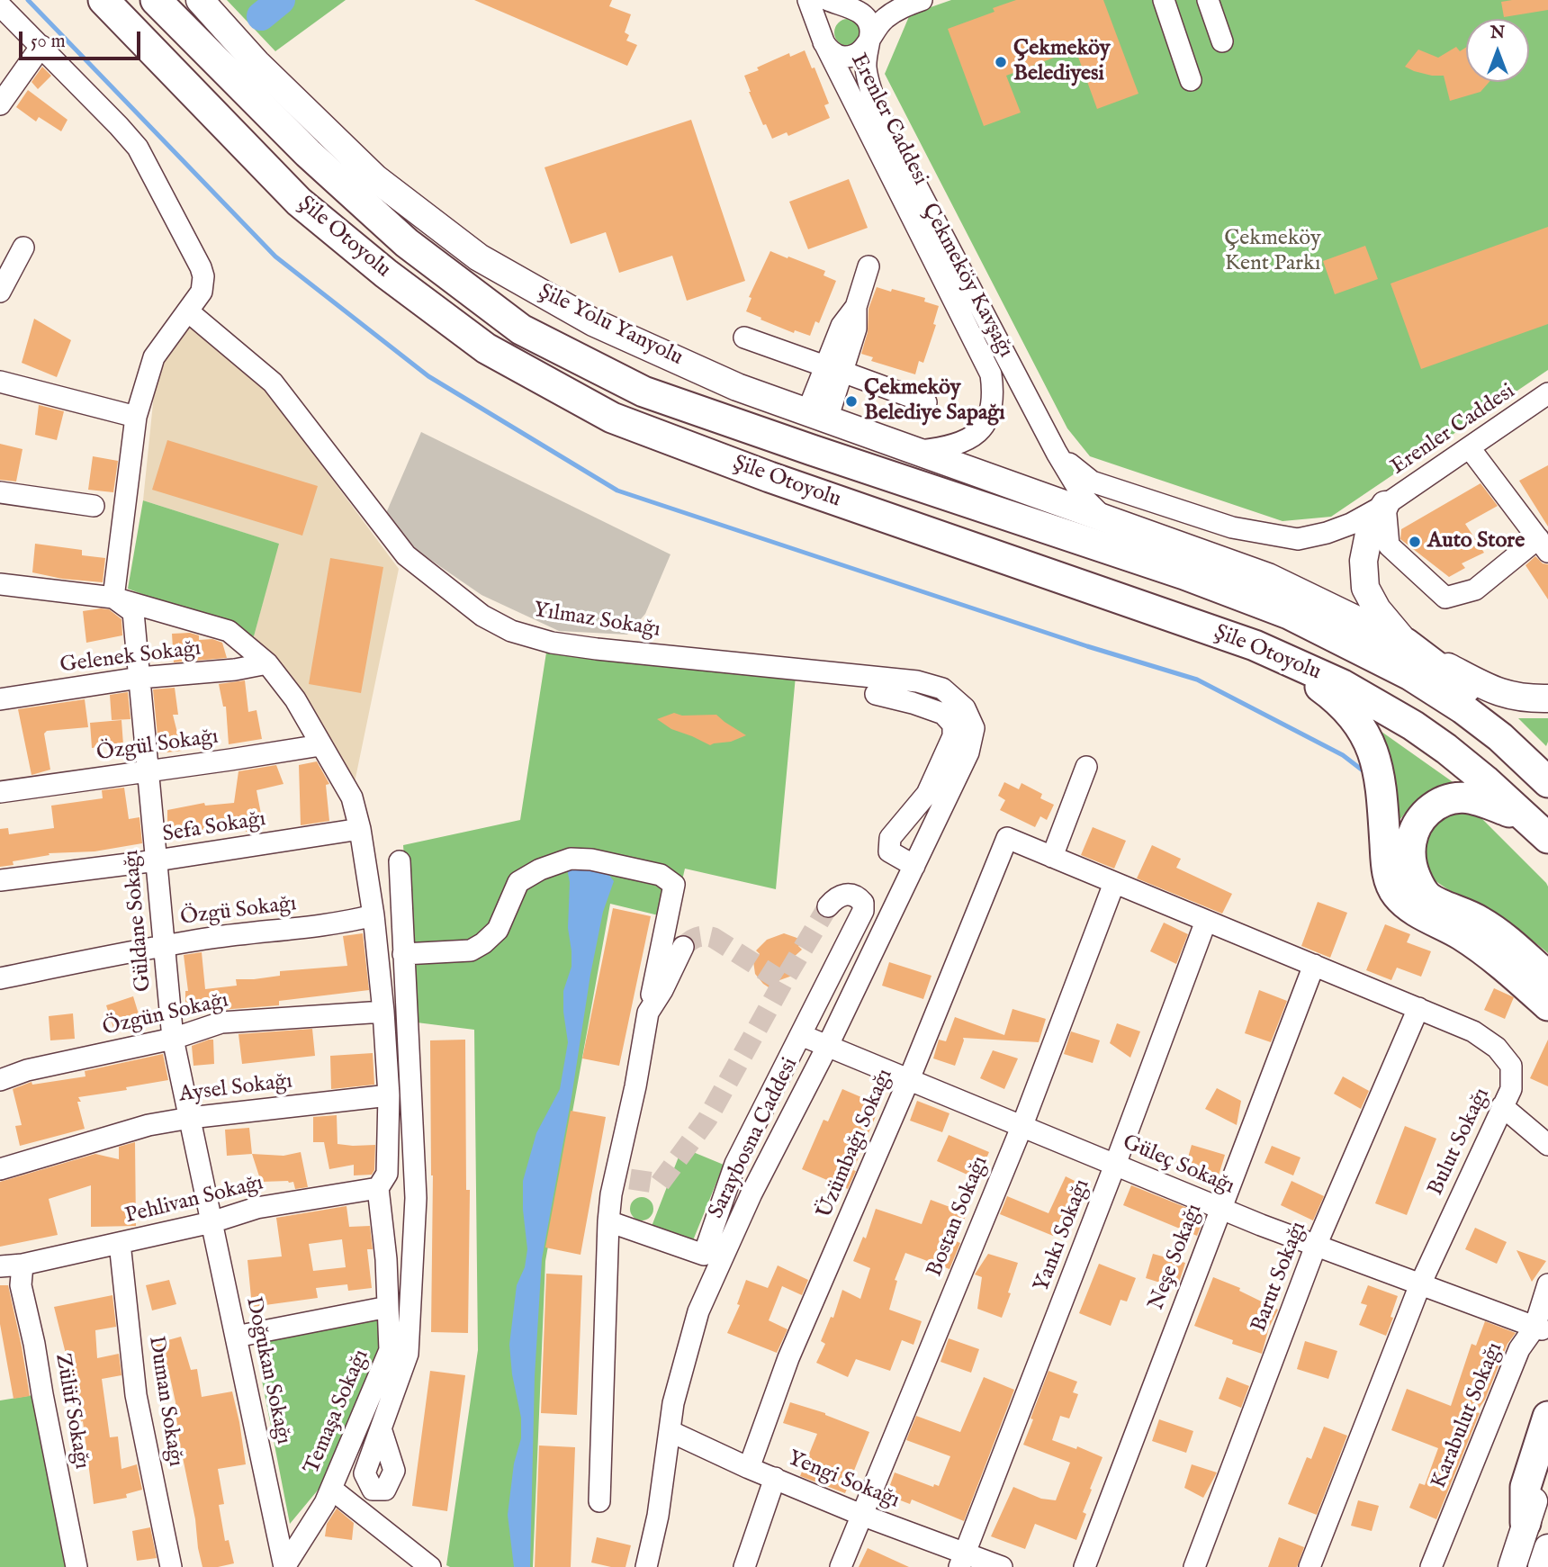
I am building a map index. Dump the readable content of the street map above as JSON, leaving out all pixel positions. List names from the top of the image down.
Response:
{
  "streets": {
    "highway": ["Şile Otoyolu"],
    "main road": ["Çekmeköy Kavşağı", "Şile Yolu Yanyolu"],
    "street": [
      "Erenler Caddesi",
      "Yılmaz Sokağı",
      "Gelenek Sokağı",
      "Özgül Sokağı",
      "Sefa Sokağı",
      "Özgü Sokağı",
      "Güldane Sokağı",
      "Özgün Sokağı",
      "Aysel Sokağı",
      "Saraybosna Caddesi",
      "Bulut Sokağı",
      "Üzümbağı Sokağı",
      "Güleç Sokağı",
      "Pehlivan Sokağı",
      "Bostan Sokağı",
      "Yankı Sokağı",
      "Neşe Sokağı",
      "Barut Sokağı",
      "Doğukan Sokağı",
      "Duman Sokağı",
      "Zülüf Sokağı",
      "Temaşa Sokağı",
      "Karabulut Sokağı",
      "Yengi Sokağı"
    ]
  },
  "crossings": [
    ["Erenler Caddesi", "Çekmeköy Kavşağı"],
    ["Erenler Caddesi", "Şile Yolu Yanyolu"],
    ["Çekmeköy Kavşağı", "Şile Yolu Yanyolu"],
    ["Yılmaz Sokağı", "Saraybosna Caddesi"],
    ["Gelenek Sokağı", "Güldane Sokağı"],
    ["Özgül Sokağı", "Güldane Sokağı"],
    ["Sefa Sokağı", "Güldane Sokağı"],
    ["Özgü Sokağı", "Güldane Sokağı"],
    ["Güldane Sokağı", "Özgün Sokağı"],
    ["Güldane Sokağı", "Aysel Sokağı"],
    ["Güldane Sokağı", "Pehlivan Sokağı"],
    ["Güldane Sokağı", "Doğukan Sokağı"],
    ["Saraybosna Caddesi", "Güleç Sokağı"],
    ["Saraybosna Caddesi", "Yengi Sokağı"],
    ["Bulut Sokağı", "Üzümbağı Sokağı"],
    ["Bulut Sokağı", "Güleç Sokağı"],
    ["Bulut Sokağı", "Bostan Sokağı"],
    ["Bulut Sokağı", "Yankı Sokağı"],
    ["Bulut Sokağı", "Neşe Sokağı"],
    ["Bulut Sokağı", "Barut Sokağı"],
    ["Üzümbağı Sokağı", "Güleç Sokağı"],
    ["Üzümbağı Sokağı", "Yengi Sokağı"],
    ["Güleç Sokağı", "Bostan Sokağı"],
    ["Güleç Sokağı", "Yankı Sokağı"],
    ["Güleç Sokağı", "Neşe Sokağı"],
    ["Güleç Sokağı", "Barut Sokağı"],
    ["Güleç Sokağı", "Karabulut Sokağı"],
    ["Pehlivan Sokağı", "Doğukan Sokağı"],
    ["Pehlivan Sokağı", "Duman Sokağı"],
    ["Pehlivan Sokağı", "Zülüf Sokağı"],
    ["Pehlivan Sokağı", "Temaşa Sokağı"],
    ["Bostan Sokağı", "Yengi Sokağı"],
    ["Yankı Sokağı", "Yengi Sokağı"],
    ["Doğukan Sokağı", "Temaşa Sokağı"]
  ],
  "parks": ["Çekmeköy Kent Parkı"],
  "places": ["Çekmeköy Belediyesi", "Çekmeköy Belediye Sapağı", "Auto Store"],
  "scale_bar": "50 m",
  "north": "top"
}
